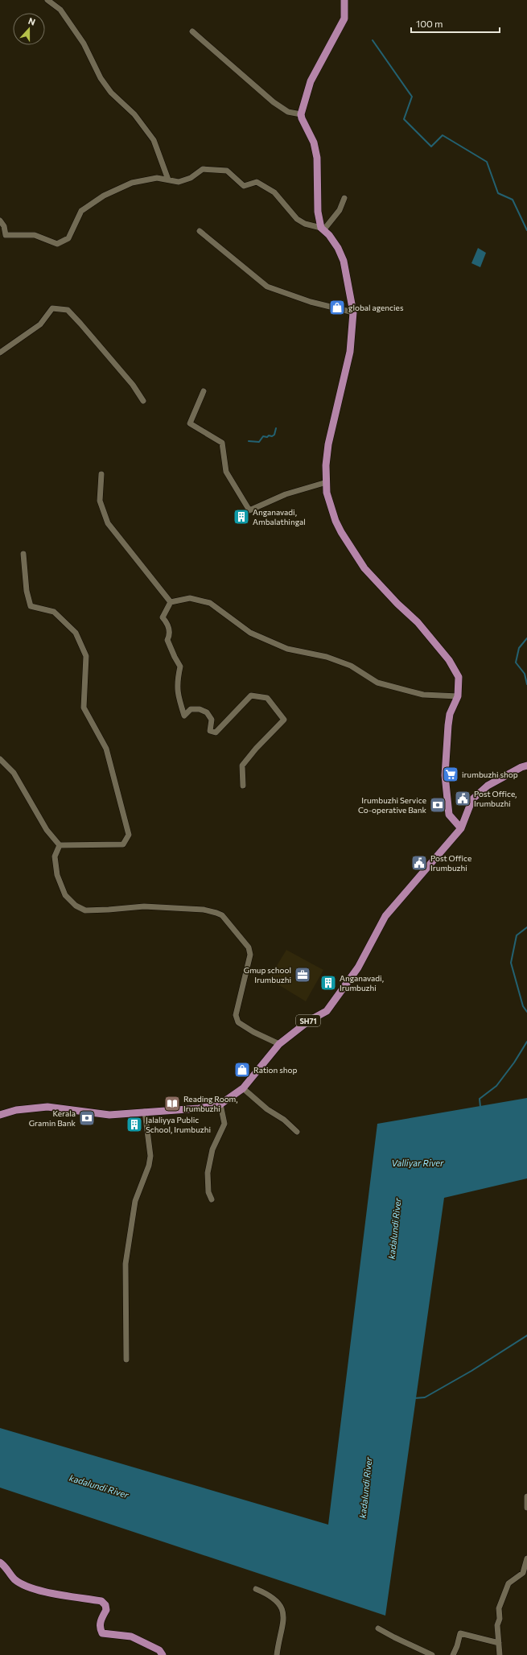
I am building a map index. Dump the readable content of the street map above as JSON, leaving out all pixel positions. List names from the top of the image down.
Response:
{
  "streets": {
    "main road": ["SH71"]
  },
  "water": ["Valliyar River", "kadalundi River"],
  "places": {
    "shop": ["global agencies", "Ration shop"],
    "building": ["Anganavadi, Ambalathingal", "Anganavadi, Irumbuzhi", "Jalaliyya Public School, Irumbuzhi"],
    "supermarket": ["irumbuzhi shop"],
    "public building": ["Post Office, Irumbuzhi", "Post Office Irumbuzhi"],
    "bank": ["Irumbuzhi Service Co-operative Bank", "Kerala Gramin Bank"],
    "office": ["Gmup school Irumbuzhi"],
    "library": ["Reading Room, Irumbuzhi"]
  },
  "scale_bar": "100 m",
  "north": "top"
}
